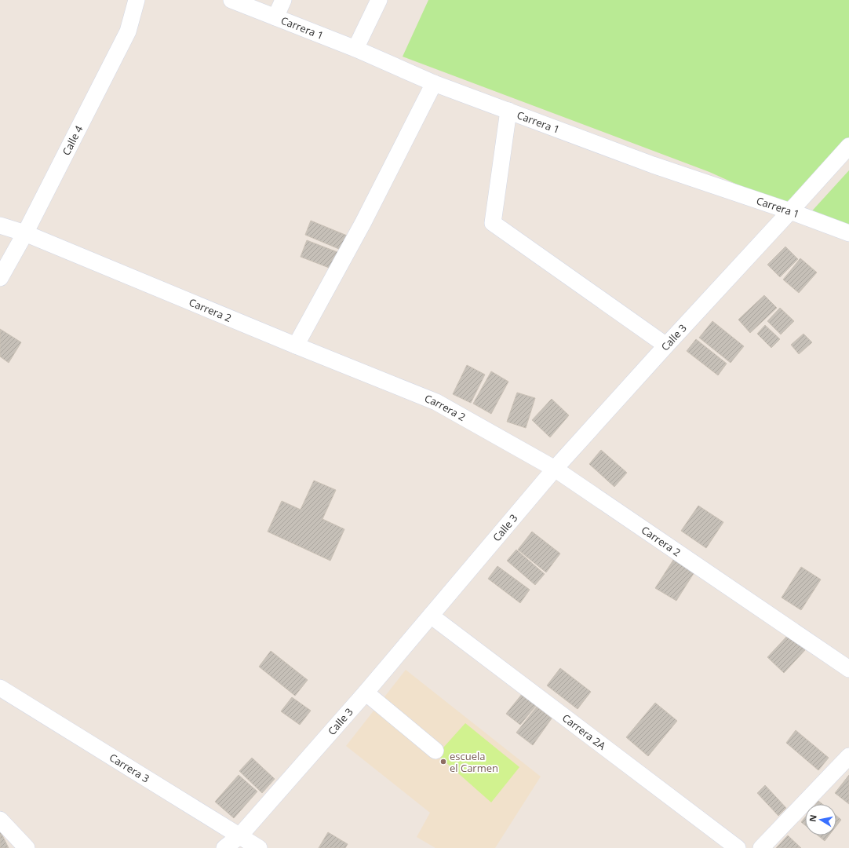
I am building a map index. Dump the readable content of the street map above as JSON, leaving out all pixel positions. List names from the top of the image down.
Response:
{
  "streets": {
    "street": [
      "Carrera 1",
      "Calle 4",
      "Carrera 2",
      "Calle 3",
      "Carrera 2A",
      "Carrera 3"
    ]
  },
  "crossings": [
    ["Carrera 1", "Calle 3"],
    ["Calle 4", "Carrera 2"],
    ["Carrera 2", "Calle 3"],
    ["Calle 3", "Carrera 2A"],
    ["Calle 3", "Carrera 3"]
  ],
  "places": ["escuela el Carmen"],
  "north": "left"
}
